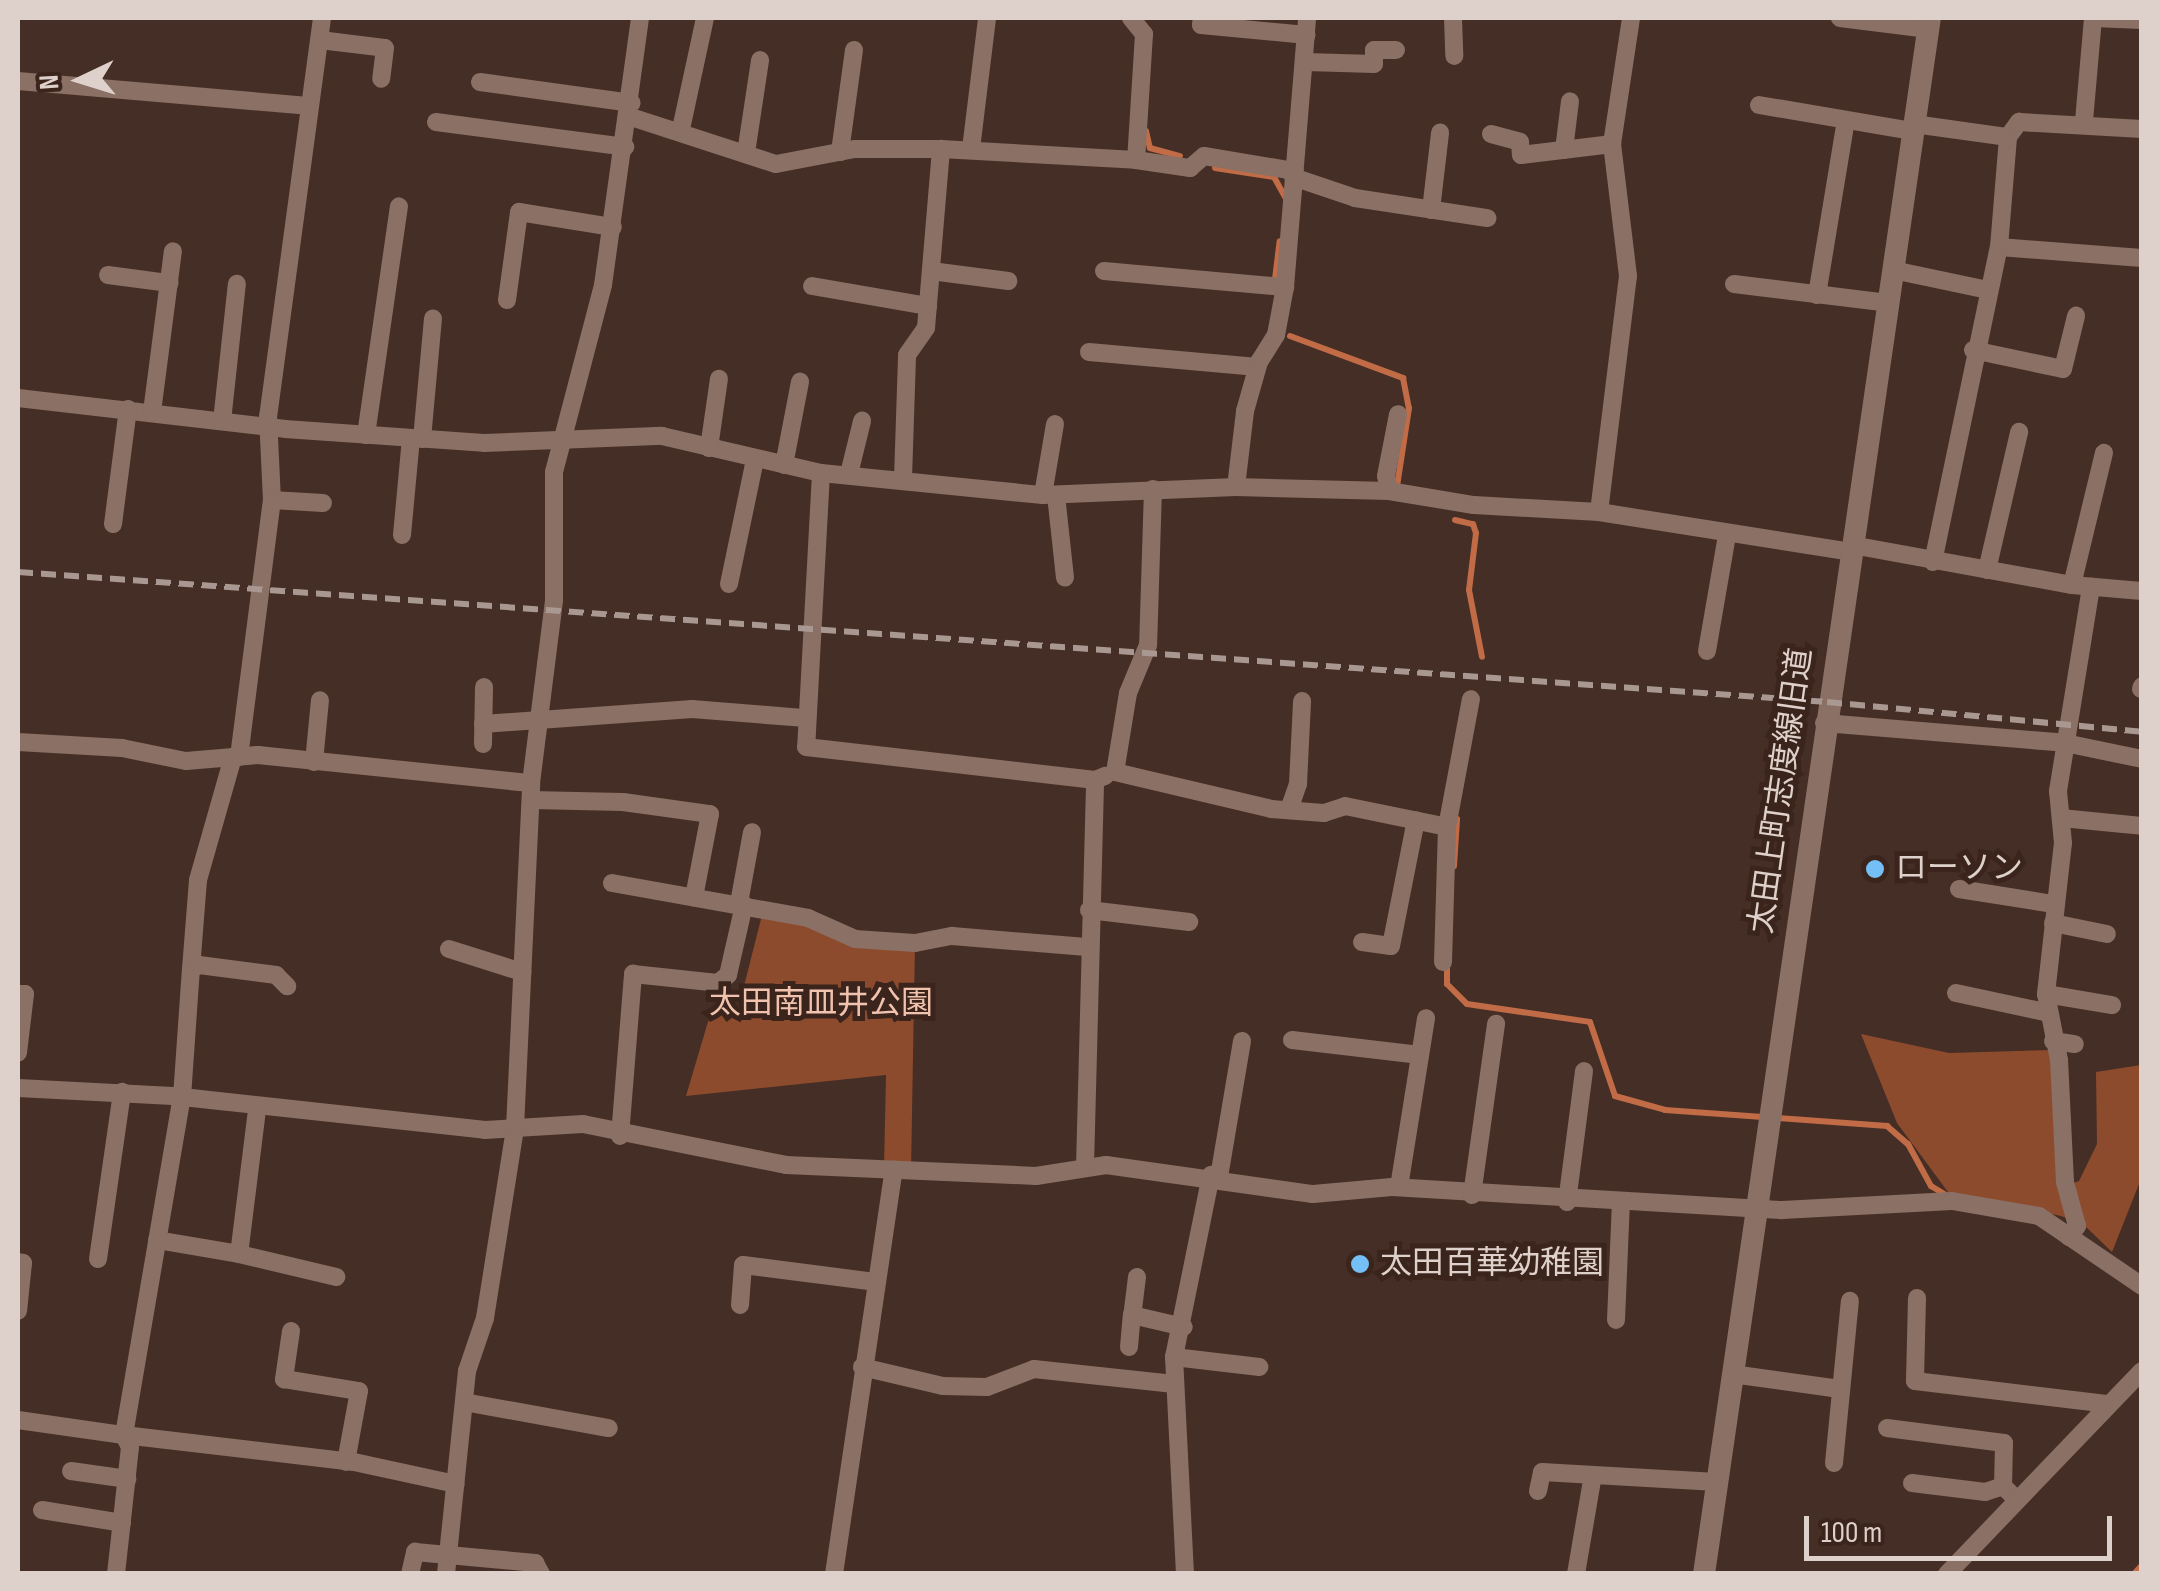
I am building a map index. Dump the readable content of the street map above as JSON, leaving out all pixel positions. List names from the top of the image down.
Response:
{
  "streets": {
    "street": ["太田上町志度線旧道"]
  },
  "parks": ["太田南皿井公園"],
  "places": ["ローソン", "太田百華幼稚園"],
  "scale_bar": "100 m",
  "north": "left"
}
